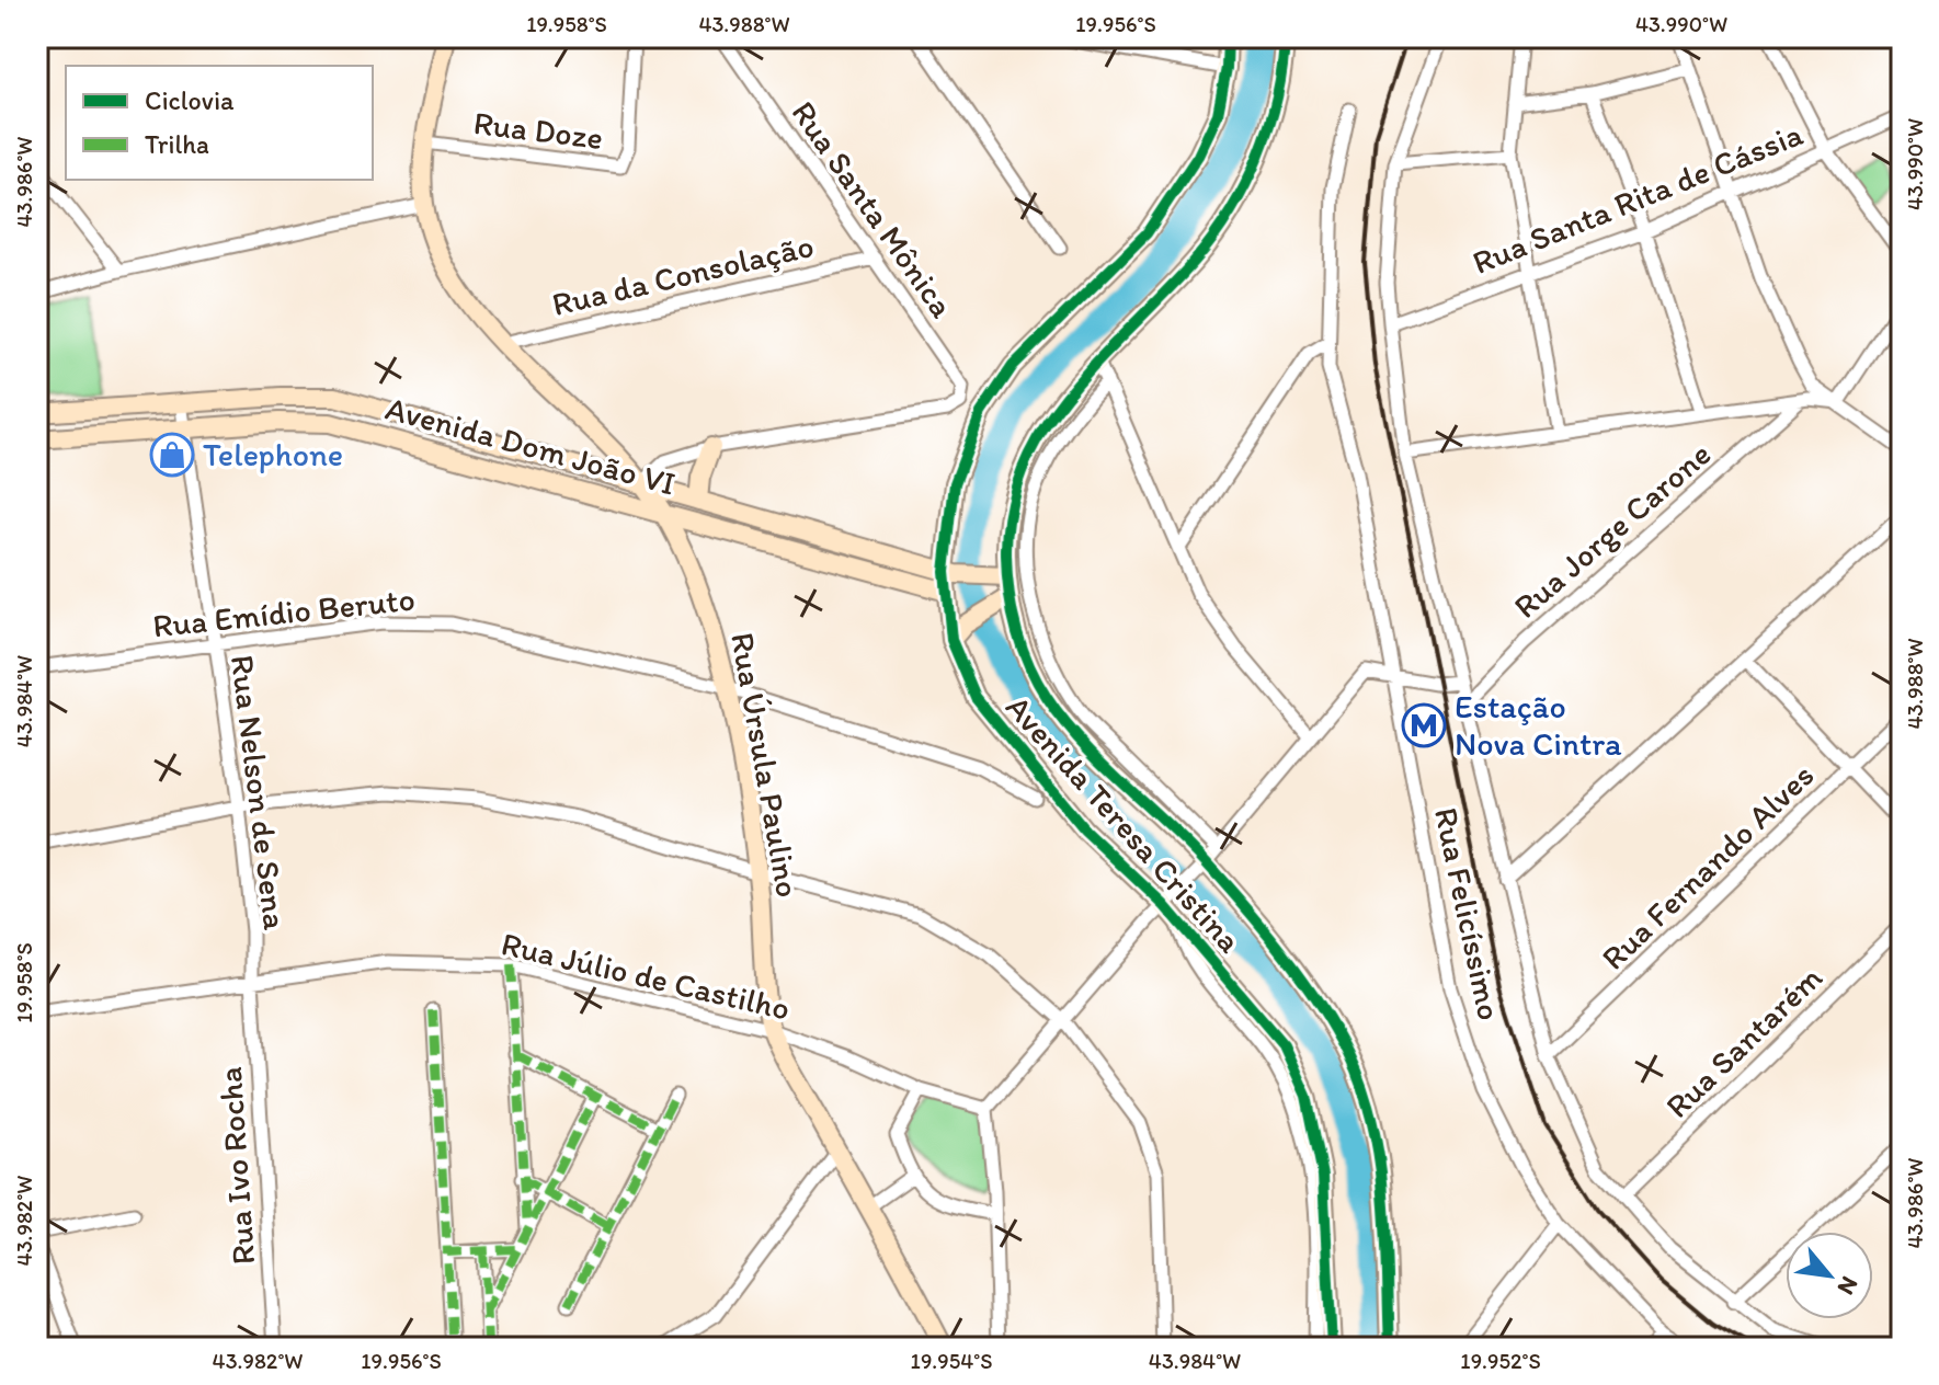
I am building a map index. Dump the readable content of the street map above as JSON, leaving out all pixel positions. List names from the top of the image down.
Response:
{
  "streets": {
    "main road": ["Avenida Dom João VI", "Rua Úrsula Paulino", "Avenida Teresa Cristina"],
    "street": [
      "Rua Doze",
      "Rua Santa Rita de Cássia",
      "Rua Santa Mônica",
      "Rua da Consolação",
      "Rua Jorge Carone",
      "Rua Emídio Beruto",
      "Rua Nelson de Sena",
      "Rua Fernando Alves",
      "Rua Felicíssimo",
      "Rua Júlio de Castilho",
      "Rua Santarém",
      "Rua Ivo Rocha"
    ]
  },
  "crossings": [
    ["Rua Doze", "Rua Úrsula Paulino"],
    ["Rua Santa Mônica", "Rua da Consolação"],
    ["Rua da Consolação", "Rua Úrsula Paulino"],
    ["Avenida Dom João VI", "Rua Úrsula Paulino"],
    ["Avenida Dom João VI", "Rua Nelson de Sena"],
    ["Avenida Dom João VI", "Avenida Teresa Cristina"],
    ["Rua Emídio Beruto", "Rua Úrsula Paulino"],
    ["Rua Emídio Beruto", "Rua Nelson de Sena"],
    ["Rua Úrsula Paulino", "Rua Júlio de Castilho"],
    ["Rua Nelson de Sena", "Rua Júlio de Castilho"],
    ["Rua Nelson de Sena", "Rua Ivo Rocha"],
    ["Rua Júlio de Castilho", "Rua Ivo Rocha"]
  ],
  "places": {
    "shop": ["Telephone"],
    "metro station": ["Estação Nova Cintra"]
  },
  "legend": ["Ciclovia", "Trilha"],
  "north": "bottom right",
  "coordinates": [
    "19.958°S",
    "43.988°W",
    "19.956°S",
    "43.990°W",
    "43.986°W",
    "43.984°W",
    "43.982°W",
    "19.954°S",
    "19.952°S"
  ]
}
